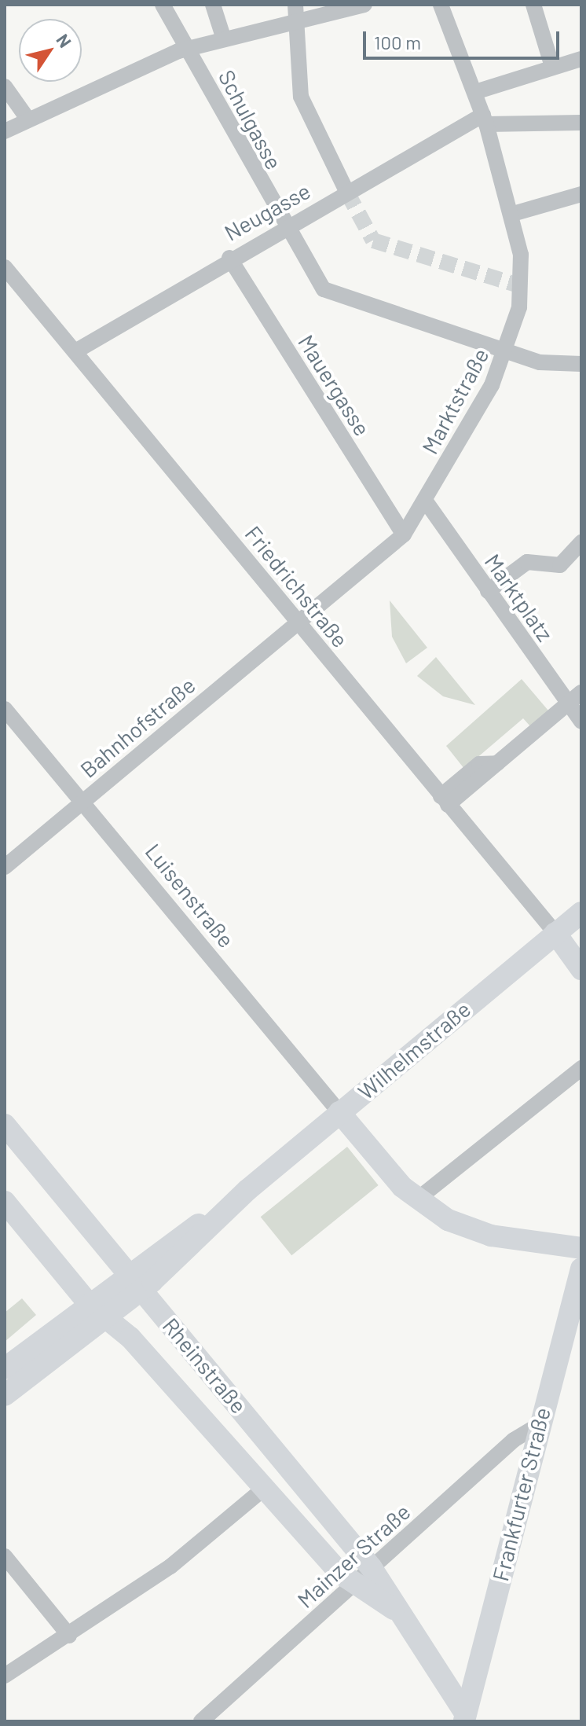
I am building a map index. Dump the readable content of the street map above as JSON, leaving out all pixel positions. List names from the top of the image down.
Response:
{
  "streets": {
    "main road": ["Wilhelmstraße", "Rheinstraße", "Frankfurter Straße"],
    "street": [
      "Schulgasse",
      "Neugasse",
      "Mauergasse",
      "Marktstraße",
      "Friedrichstraße",
      "Marktplatz",
      "Bahnhofstraße",
      "Luisenstraße",
      "Mainzer Straße"
    ]
  },
  "crossings": [
    ["Schulgasse", "Neugasse"],
    ["Schulgasse", "Marktstraße"],
    ["Neugasse", "Mauergasse"],
    ["Neugasse", "Marktstraße"],
    ["Neugasse", "Friedrichstraße"],
    ["Mauergasse", "Marktstraße"],
    ["Marktstraße", "Friedrichstraße"],
    ["Marktstraße", "Marktplatz"],
    ["Marktstraße", "Bahnhofstraße"],
    ["Friedrichstraße", "Bahnhofstraße"],
    ["Friedrichstraße", "Wilhelmstraße"],
    ["Bahnhofstraße", "Luisenstraße"],
    ["Luisenstraße", "Wilhelmstraße"],
    ["Wilhelmstraße", "Rheinstraße"],
    ["Rheinstraße", "Mainzer Straße"],
    ["Frankfurter Straße", "Mainzer Straße"]
  ],
  "scale_bar": "100 m",
  "north": "top right"
}
